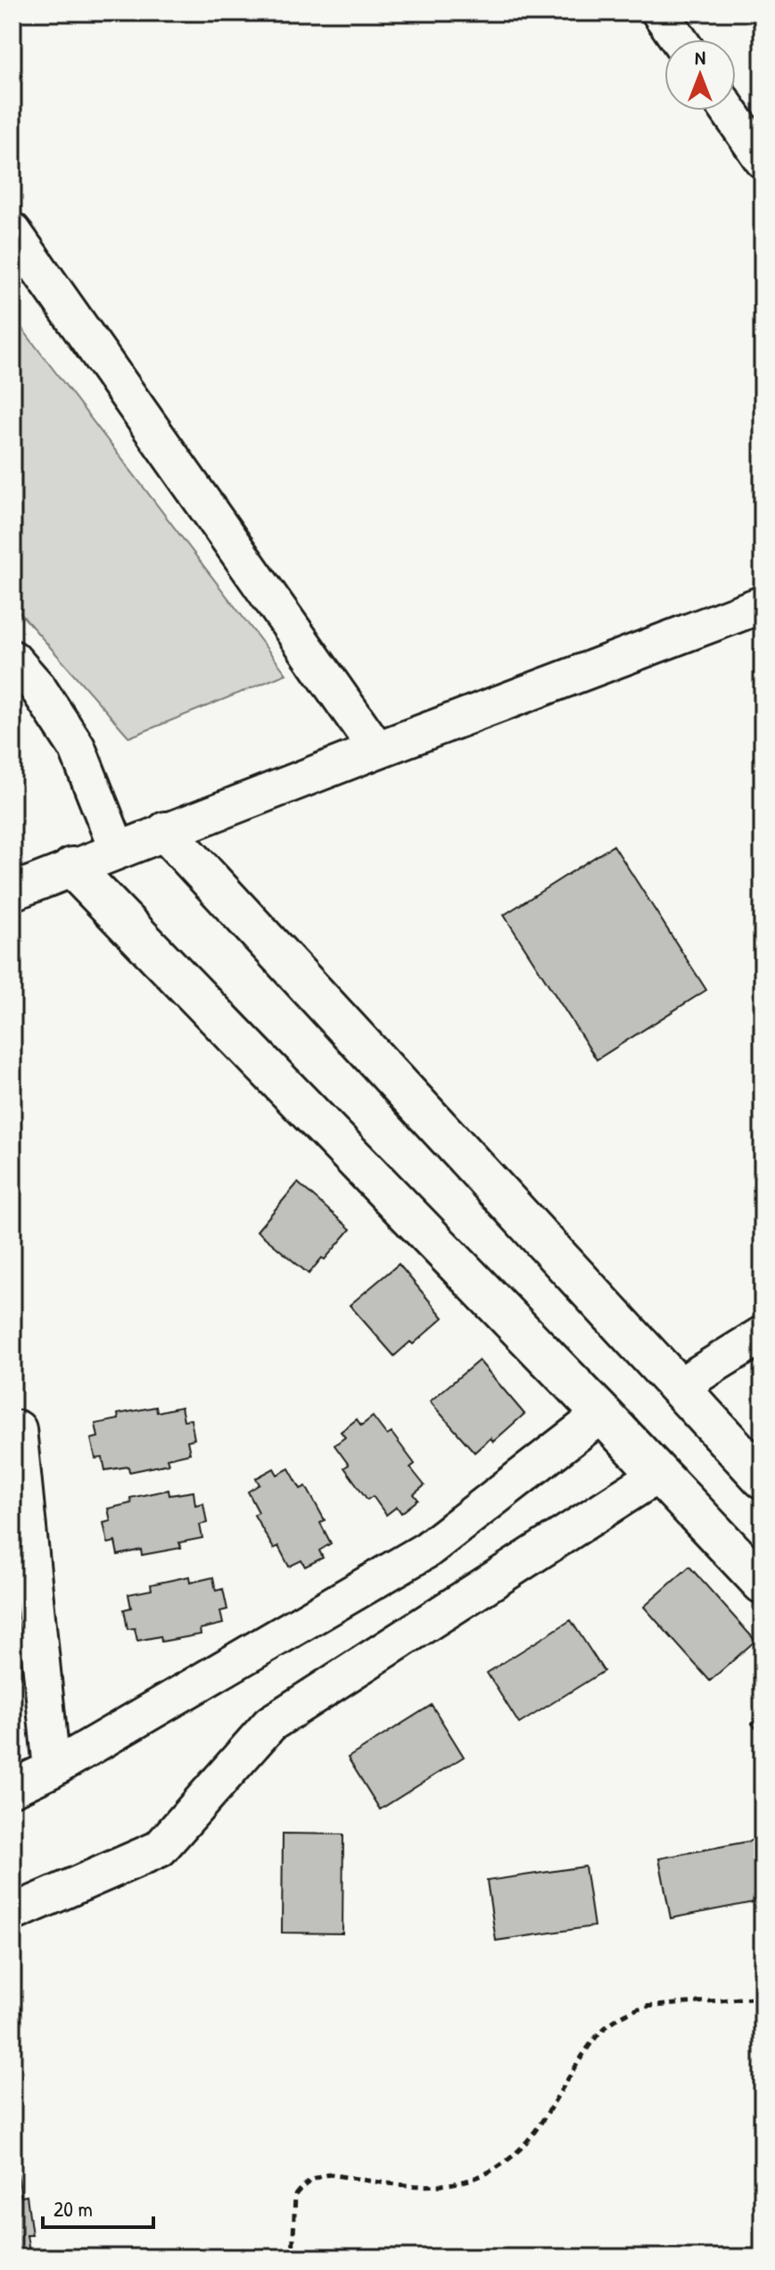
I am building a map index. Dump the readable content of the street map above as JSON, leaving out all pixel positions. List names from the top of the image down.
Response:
{
  "scale_bar": "20 m",
  "north": "top"
}
